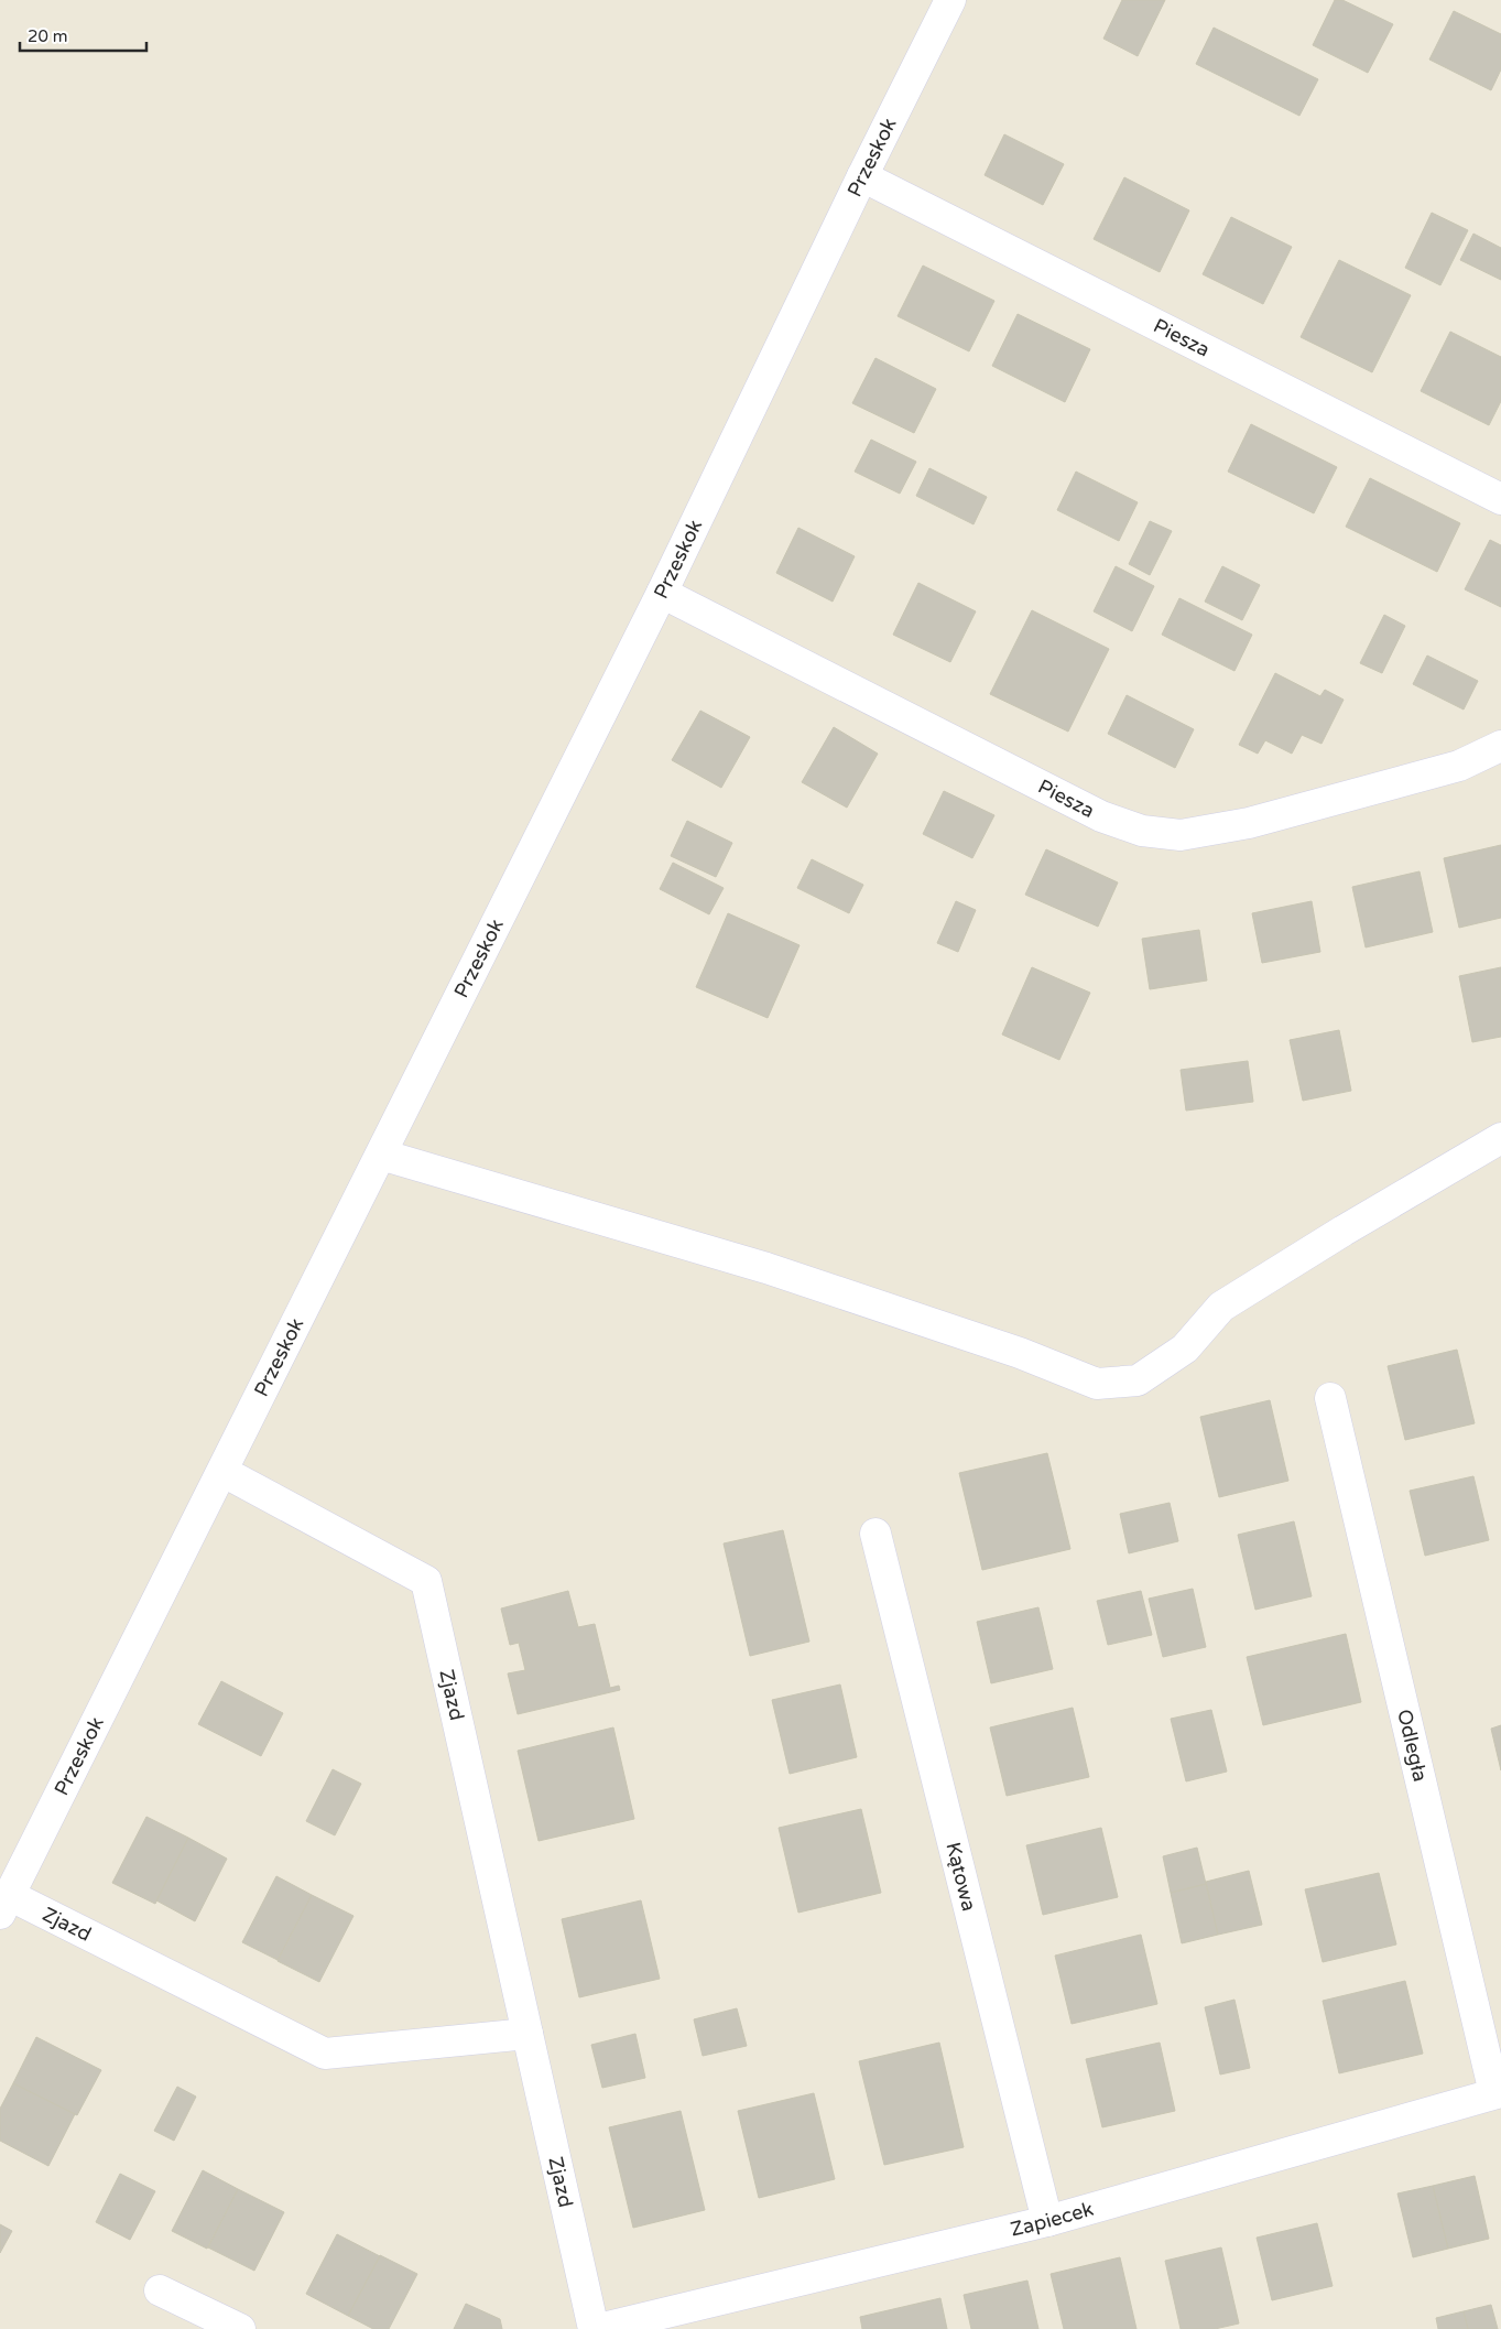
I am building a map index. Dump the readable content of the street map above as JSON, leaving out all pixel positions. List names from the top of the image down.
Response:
{
  "streets": {
    "street": [
      "Przeskok",
      "Piesza",
      "Zjazd",
      "Odległa",
      "Kątowa",
      "Zapiecek"
    ]
  },
  "crossings": [
    ["Przeskok", "Piesza"],
    ["Przeskok", "Zjazd"],
    ["Zjazd", "Zapiecek"],
    ["Odległa", "Zapiecek"],
    ["Kątowa", "Zapiecek"]
  ],
  "scale_bar": "20 m"
}
